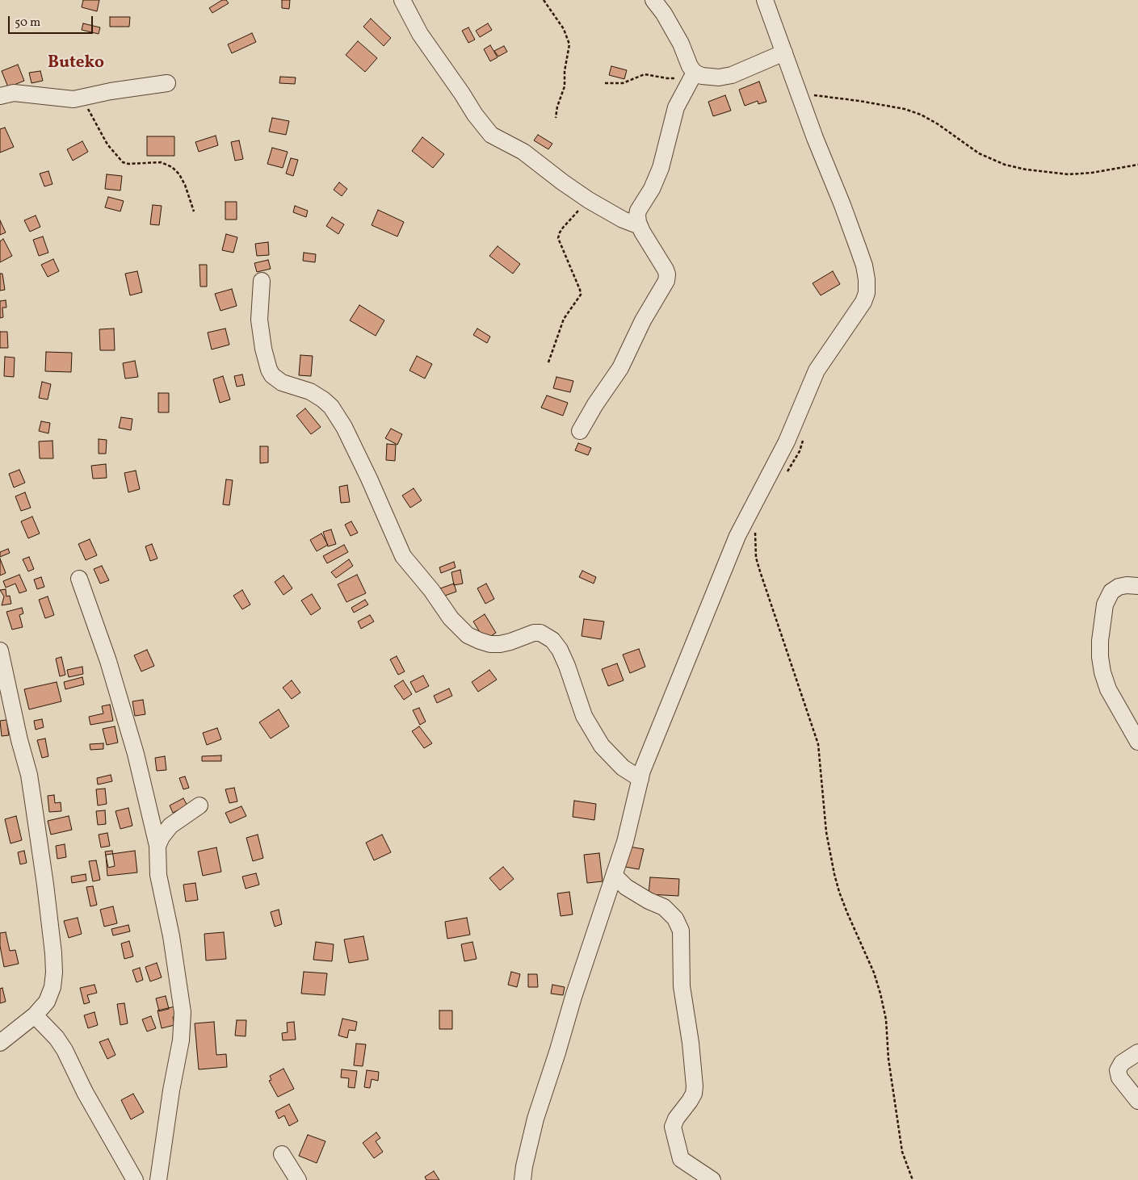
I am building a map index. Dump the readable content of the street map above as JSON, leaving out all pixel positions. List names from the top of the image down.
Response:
{
  "districts": ["Buteko"],
  "scale_bar": "50 m"
}
